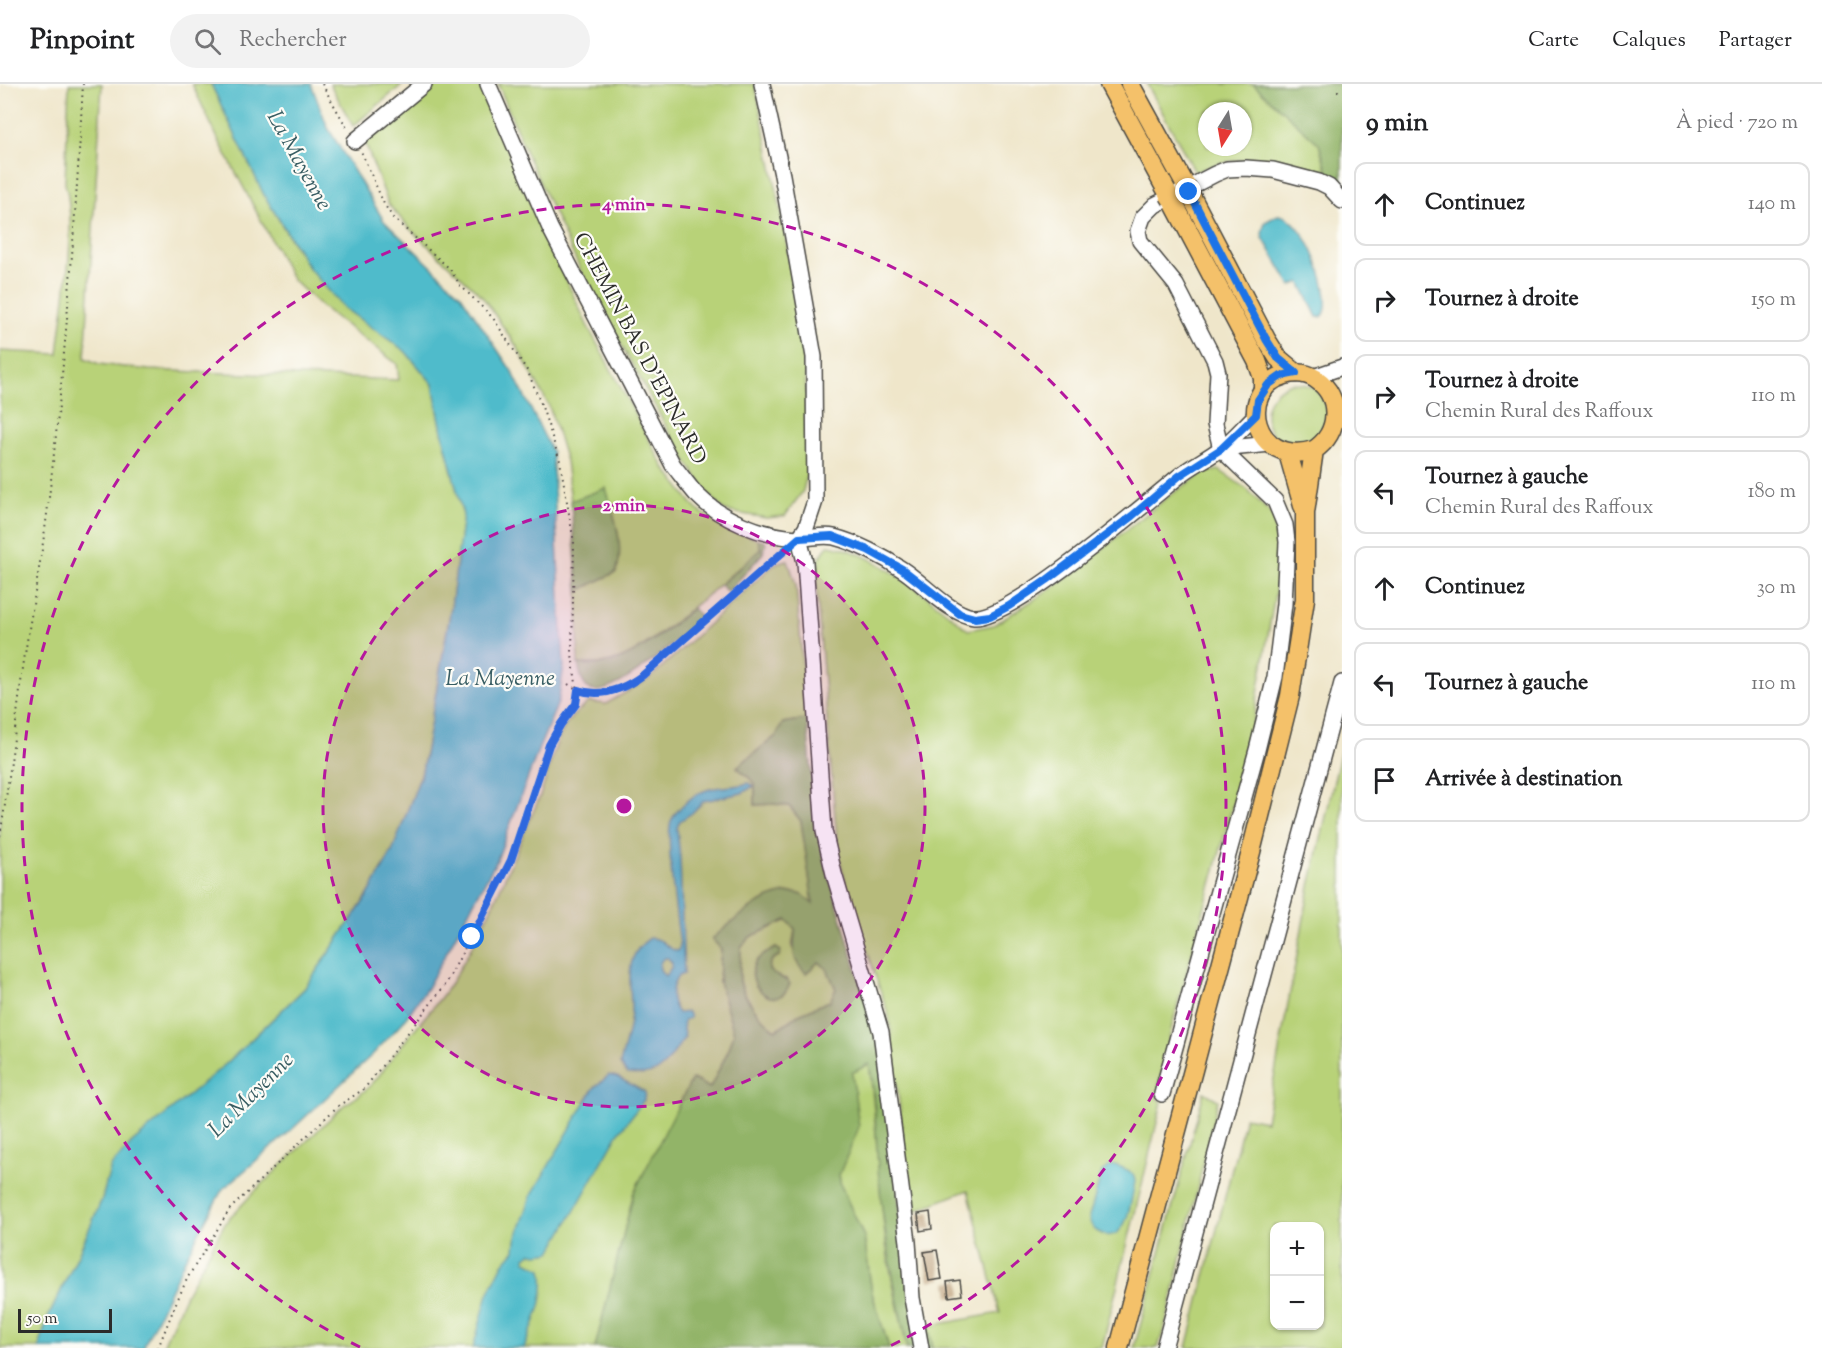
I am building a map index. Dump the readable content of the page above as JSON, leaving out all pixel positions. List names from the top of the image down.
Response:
{
  "streets": {
    "street": ["CHEMIN BAS D'EPINARD"]
  },
  "water": ["La Mayenne"],
  "scale_bar": "50 m",
  "north": "bottom",
  "page": {
    "header": "Pinpoint",
    "search": "Rechercher",
    "nav": ["Carte", "Calques", "Partager"],
    "heading": ["9 min", "À pied · 720 m"],
    "list": [
      ["Continuez", "140 m"],
      ["Tournez à droite", "150 m"],
      ["Tournez à droite", "Chemin Rural des Raffoux", "110 m"],
      ["Tournez à gauche", "Chemin Rural des Raffoux", "180 m"],
      ["Continuez", "30 m"],
      ["Tournez à gauche", "110 m"],
      "Arrivée à destination"
    ],
    "map_buttons": ["+", "−"],
    "scale": "50 m"
  },
  "rings": ["4 min", "2 min"]
}
